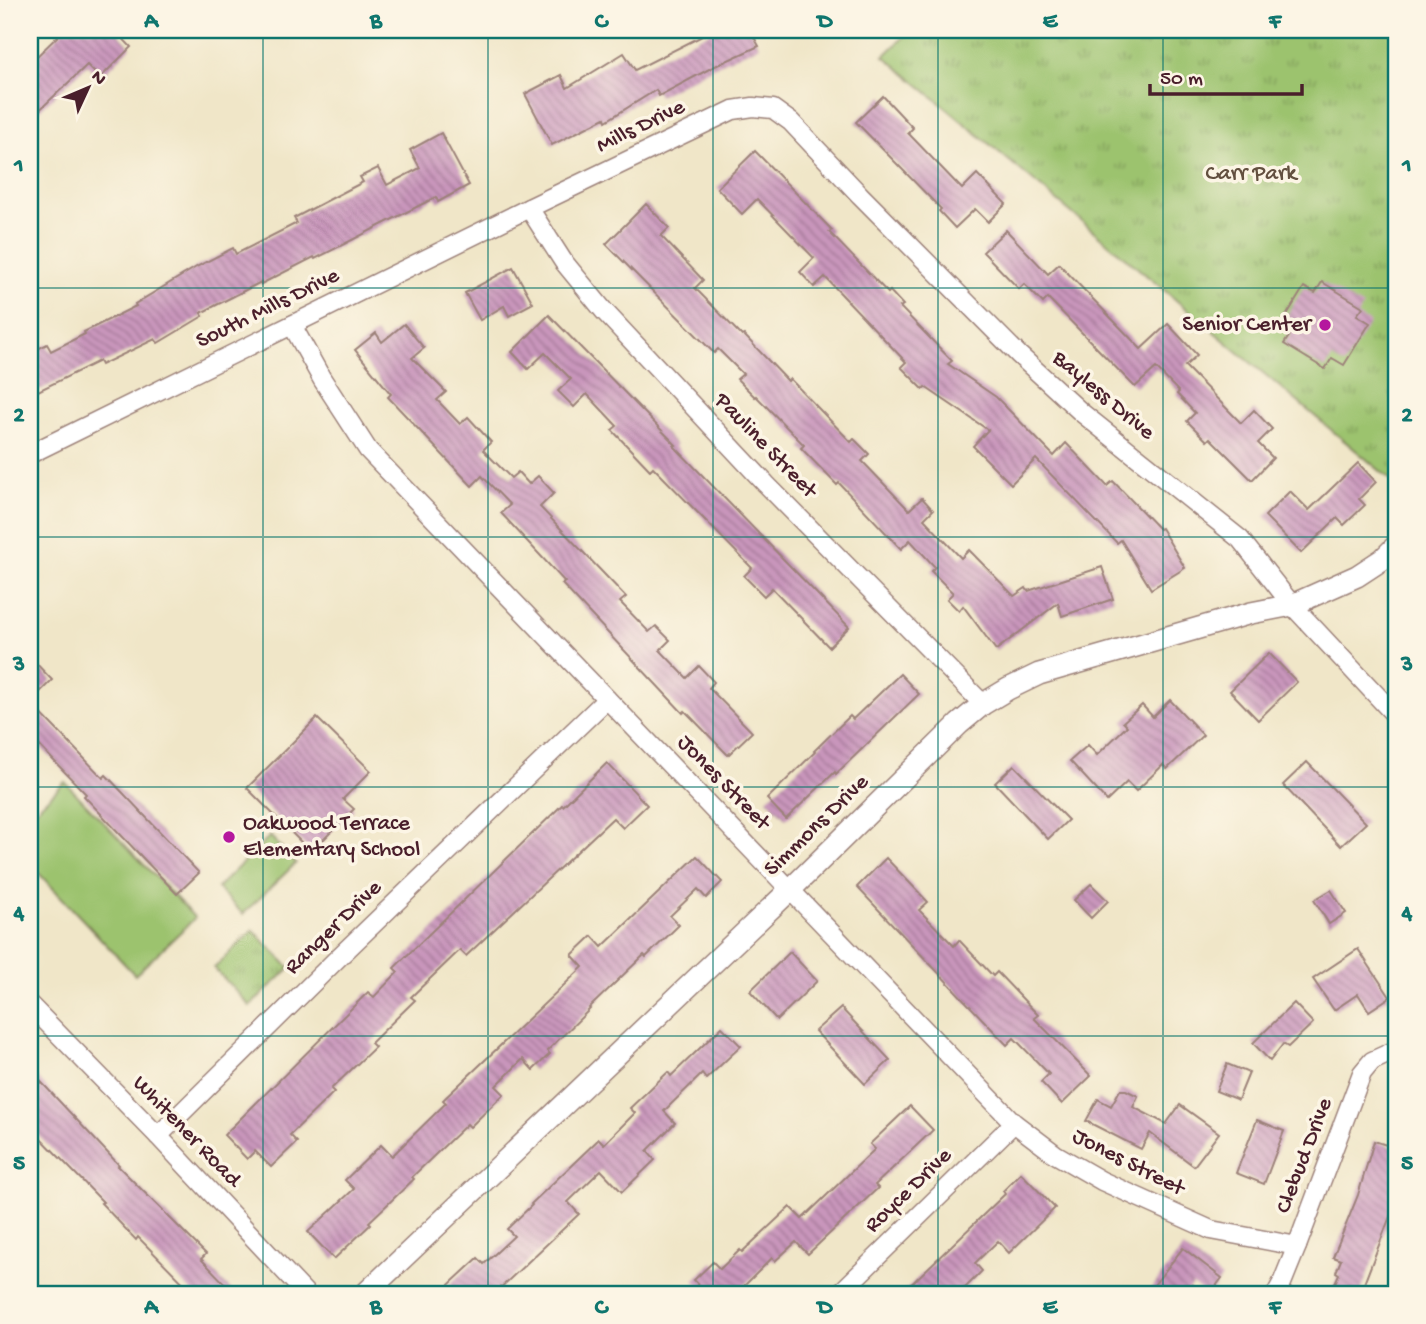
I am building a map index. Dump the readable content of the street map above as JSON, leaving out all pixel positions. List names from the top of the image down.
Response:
{
  "streets": {
    "street": [
      "Mills Drive",
      "South Mills Drive",
      "Bayless Drive",
      "Pauline Street",
      "Jones Street",
      "Simmons Drive",
      "Ranger Drive",
      "Whitener Road",
      "Clebud Drive",
      "Royce Drive"
    ]
  },
  "crossings": [
    ["Mills Drive", "South Mills Drive"],
    ["Mills Drive", "Bayless Drive"],
    ["Mills Drive", "Pauline Street"],
    ["South Mills Drive", "Pauline Street"],
    ["South Mills Drive", "Jones Street"],
    ["Bayless Drive", "Simmons Drive"],
    ["Pauline Street", "Simmons Drive"],
    ["Jones Street", "Simmons Drive"],
    ["Jones Street", "Ranger Drive"],
    ["Jones Street", "Clebud Drive"],
    ["Jones Street", "Royce Drive"],
    ["Ranger Drive", "Whitener Road"]
  ],
  "parks": ["Carr Park"],
  "places": ["Senior Center", "Oakwood Terrace Elementary School"],
  "scale_bar": "50 m",
  "north": "top right",
  "grid": {
    "columns": [
      "A",
      "B",
      "C",
      "D",
      "E",
      "F"
    ],
    "rows": [
      "1",
      "2",
      "3",
      "4",
      "5"
    ]
  }
}
